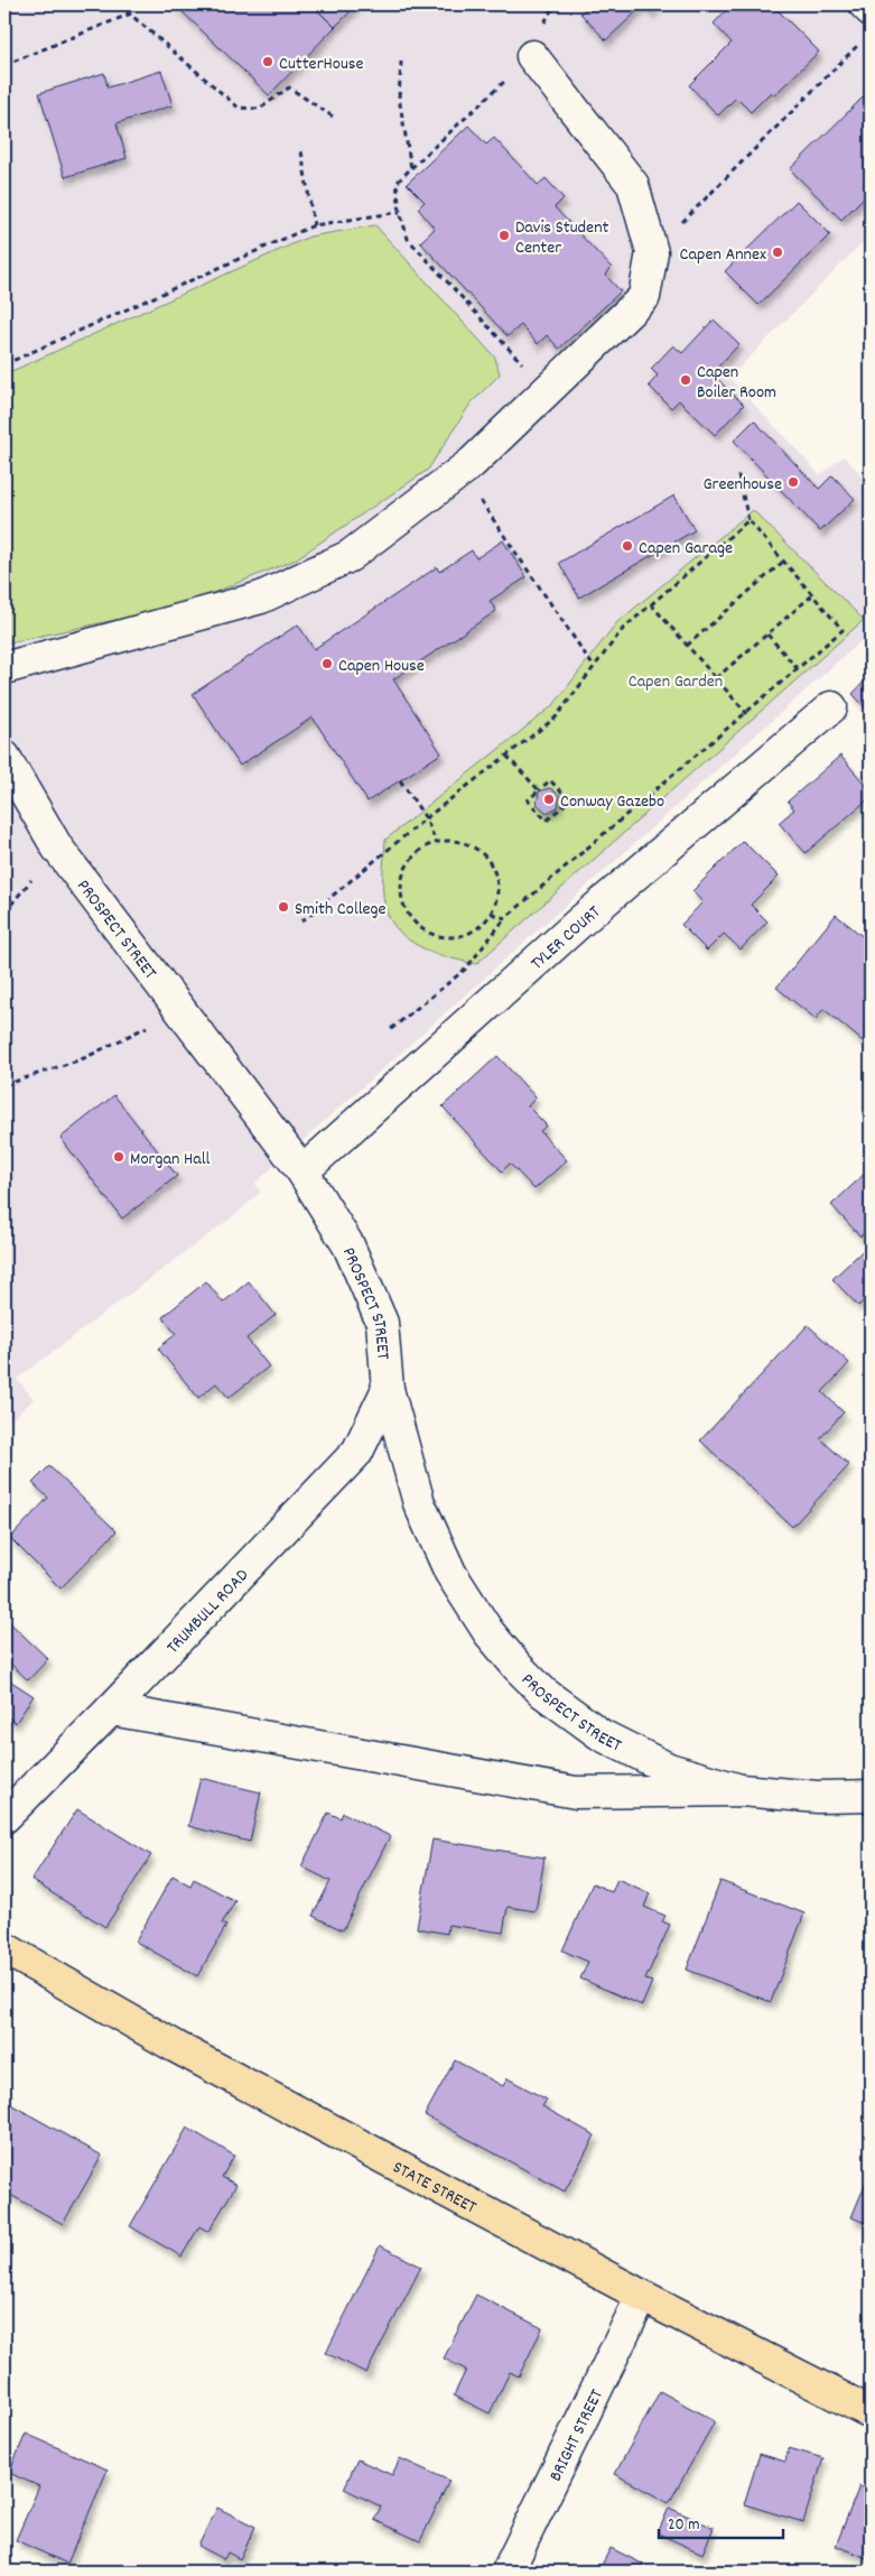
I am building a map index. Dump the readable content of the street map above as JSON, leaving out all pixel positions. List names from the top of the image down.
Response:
{
  "streets": {
    "main road": ["STATE STREET"],
    "street": [
      "PROSPECT STREET",
      "TYLER COURT",
      "TRUMBULL ROAD",
      "BRIGHT STREET"
    ]
  },
  "crossings": [
    ["PROSPECT STREET", "TYLER COURT"],
    ["PROSPECT STREET", "TRUMBULL ROAD"],
    ["STATE STREET", "BRIGHT STREET"]
  ],
  "parks": ["Capen Garden"],
  "places": [
    "CutterHouse",
    "Davis Student Center",
    "Capen Annex",
    "Capen Boiler Room",
    "Greenhouse",
    "Capen Garage",
    "Capen House",
    "Conway Gazebo",
    "Smith College",
    "Morgan Hall"
  ],
  "scale_bar": "20 m"
}
